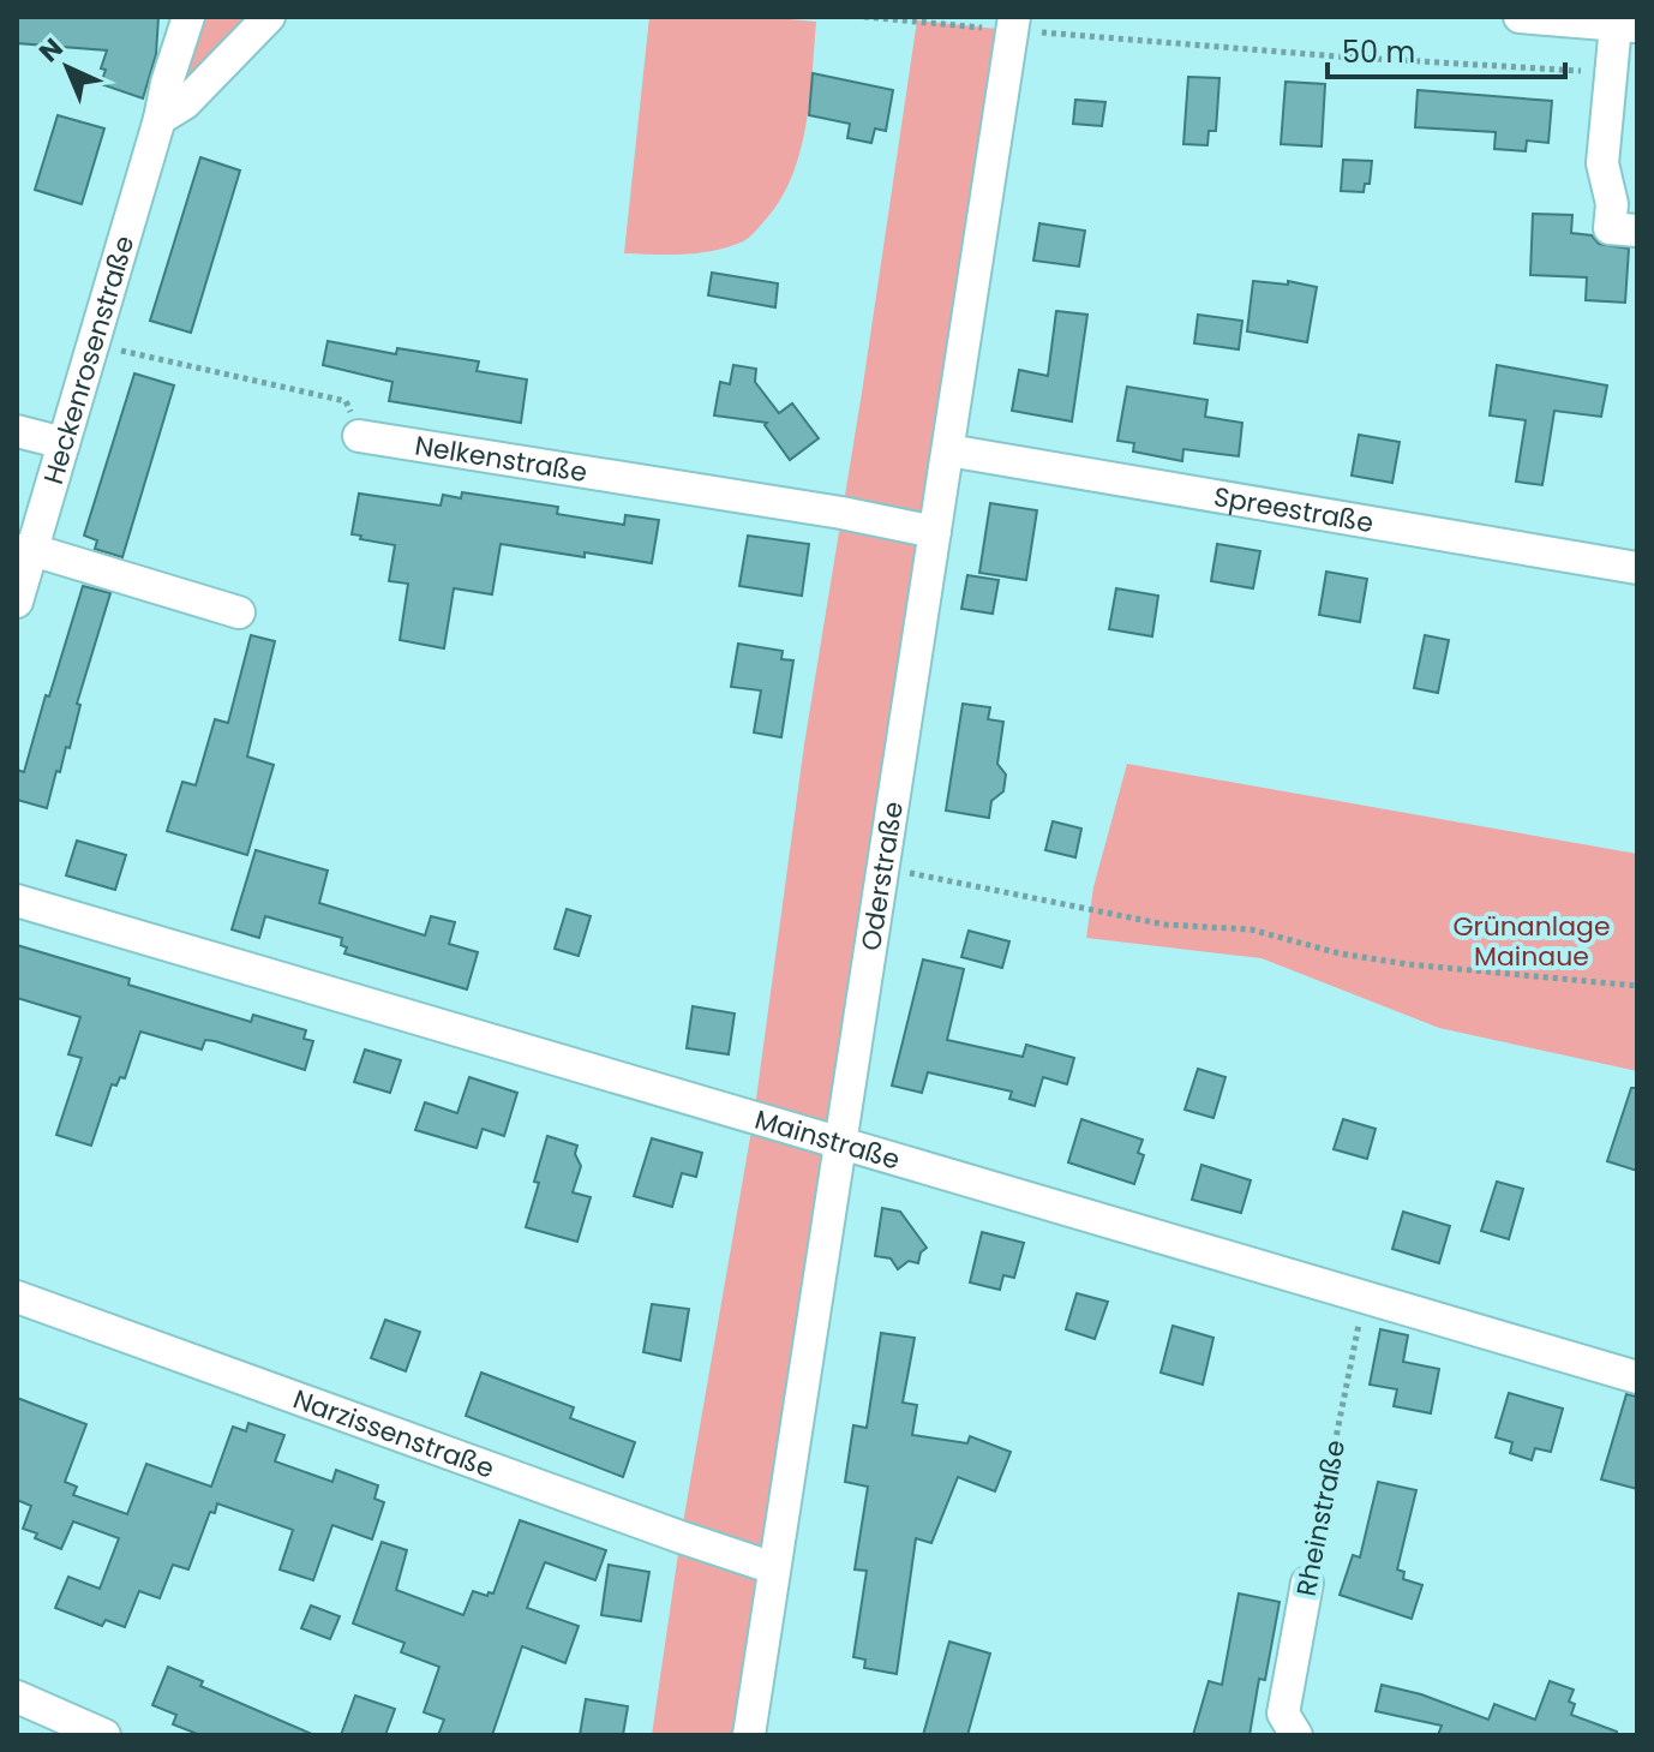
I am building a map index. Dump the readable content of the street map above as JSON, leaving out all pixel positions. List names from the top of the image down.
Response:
{
  "streets": {
    "street": [
      "Heckenrosenstraße",
      "Nelkenstraße",
      "Spreestraße",
      "Oderstraße",
      "Mainstraße",
      "Narzissenstraße",
      "Rheinstraße"
    ]
  },
  "crossings": [
    ["Nelkenstraße", "Oderstraße"],
    ["Spreestraße", "Oderstraße"],
    ["Oderstraße", "Mainstraße"],
    ["Oderstraße", "Narzissenstraße"],
    ["Mainstraße", "Rheinstraße"]
  ],
  "parks": ["Grünanlage Mainaue"],
  "scale_bar": "50 m",
  "north": "top left"
}
